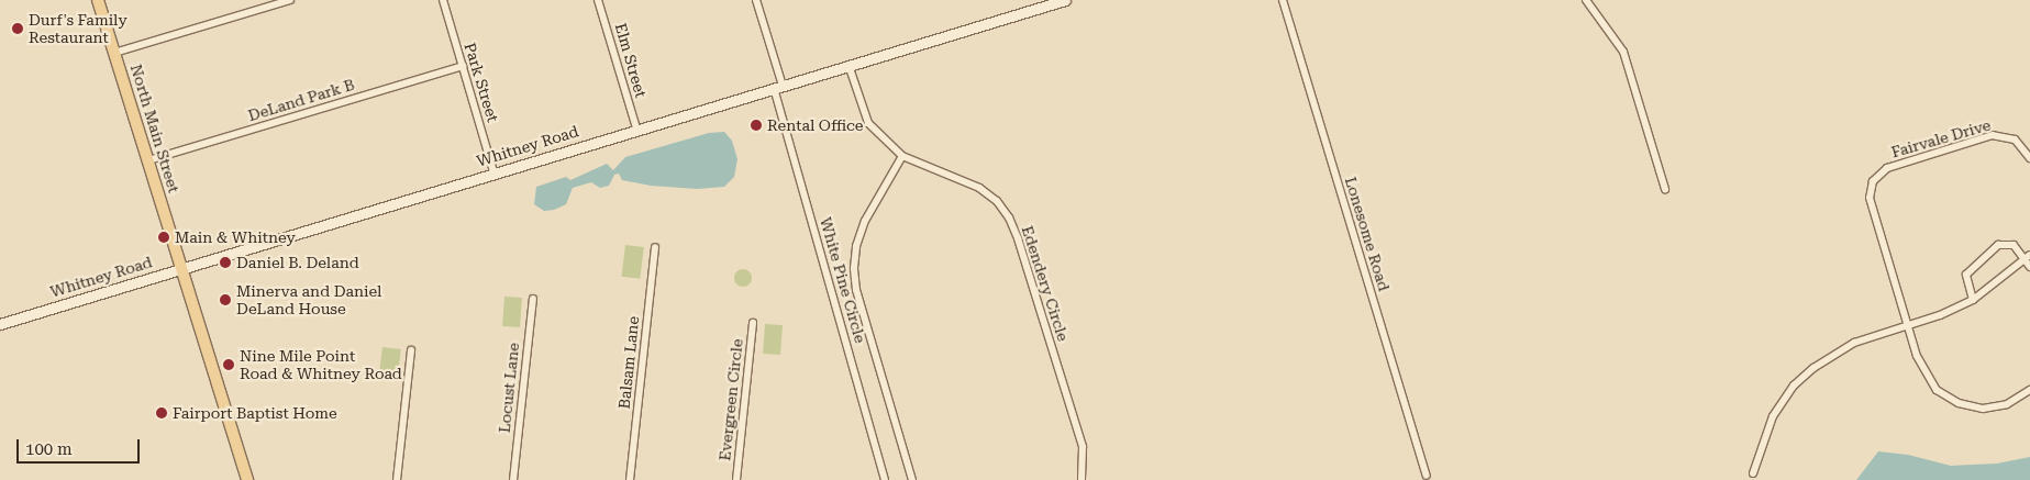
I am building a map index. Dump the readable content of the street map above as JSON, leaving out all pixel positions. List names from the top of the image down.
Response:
{
  "streets": {
    "main road": ["North Main Street", "Whitney Road"],
    "street": [
      "Elm Street",
      "Park Street",
      "DeLand Park B",
      "Fairvale Drive",
      "Lonesome Road",
      "White Pine Circle",
      "Edendery Circle",
      "Balsam Lane",
      "Locust Lane",
      "Evergreen Circle"
    ]
  },
  "crossings": [
    ["Elm Street", "Whitney Road"],
    ["Park Street", "DeLand Park B"],
    ["Park Street", "Whitney Road"],
    ["DeLand Park B", "North Main Street"],
    ["North Main Street", "Whitney Road"],
    ["Whitney Road", "White Pine Circle"],
    ["Whitney Road", "Edendery Circle"]
  ],
  "places": [
    "Durf's Family Restaurant",
    "Rental Office",
    "Main & Whitney",
    "Daniel B. Deland",
    "Minerva and Daniel DeLand House",
    "Nine Mile Point Road & Whitney Road",
    "Fairport Baptist Home"
  ],
  "scale_bar": "100 m"
}
